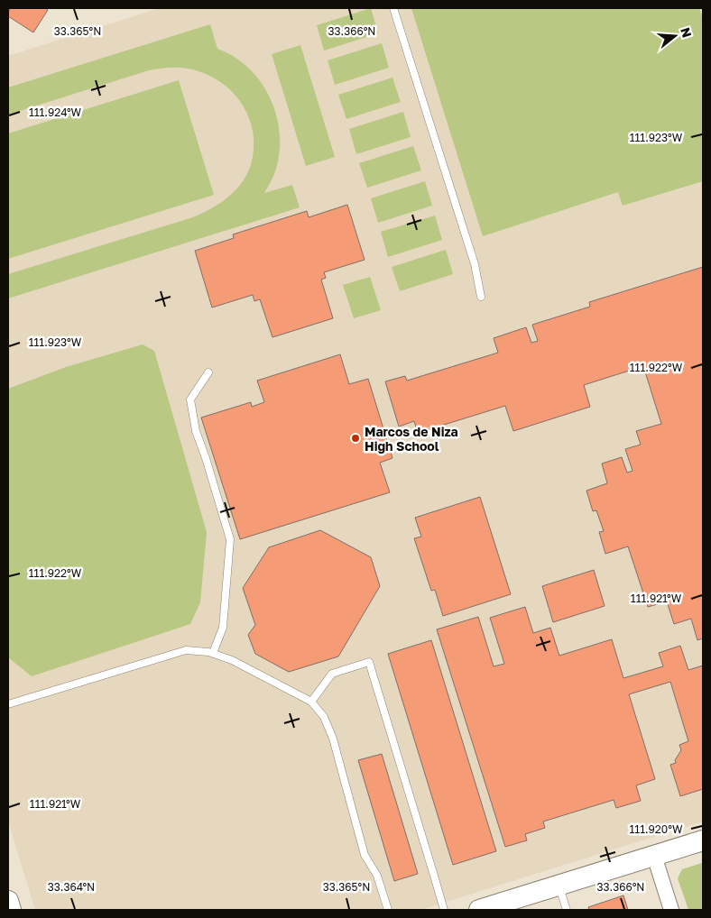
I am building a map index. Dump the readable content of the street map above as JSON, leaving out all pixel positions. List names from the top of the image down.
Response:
{
  "places": ["Marcos de Niza High School"],
  "north": "right",
  "coordinates": [
    "33.365°N",
    "33.366°N",
    "111.924°W",
    "111.923°W",
    "111.922°W",
    "111.921°W",
    "111.920°W",
    "33.364°N"
  ]
}
